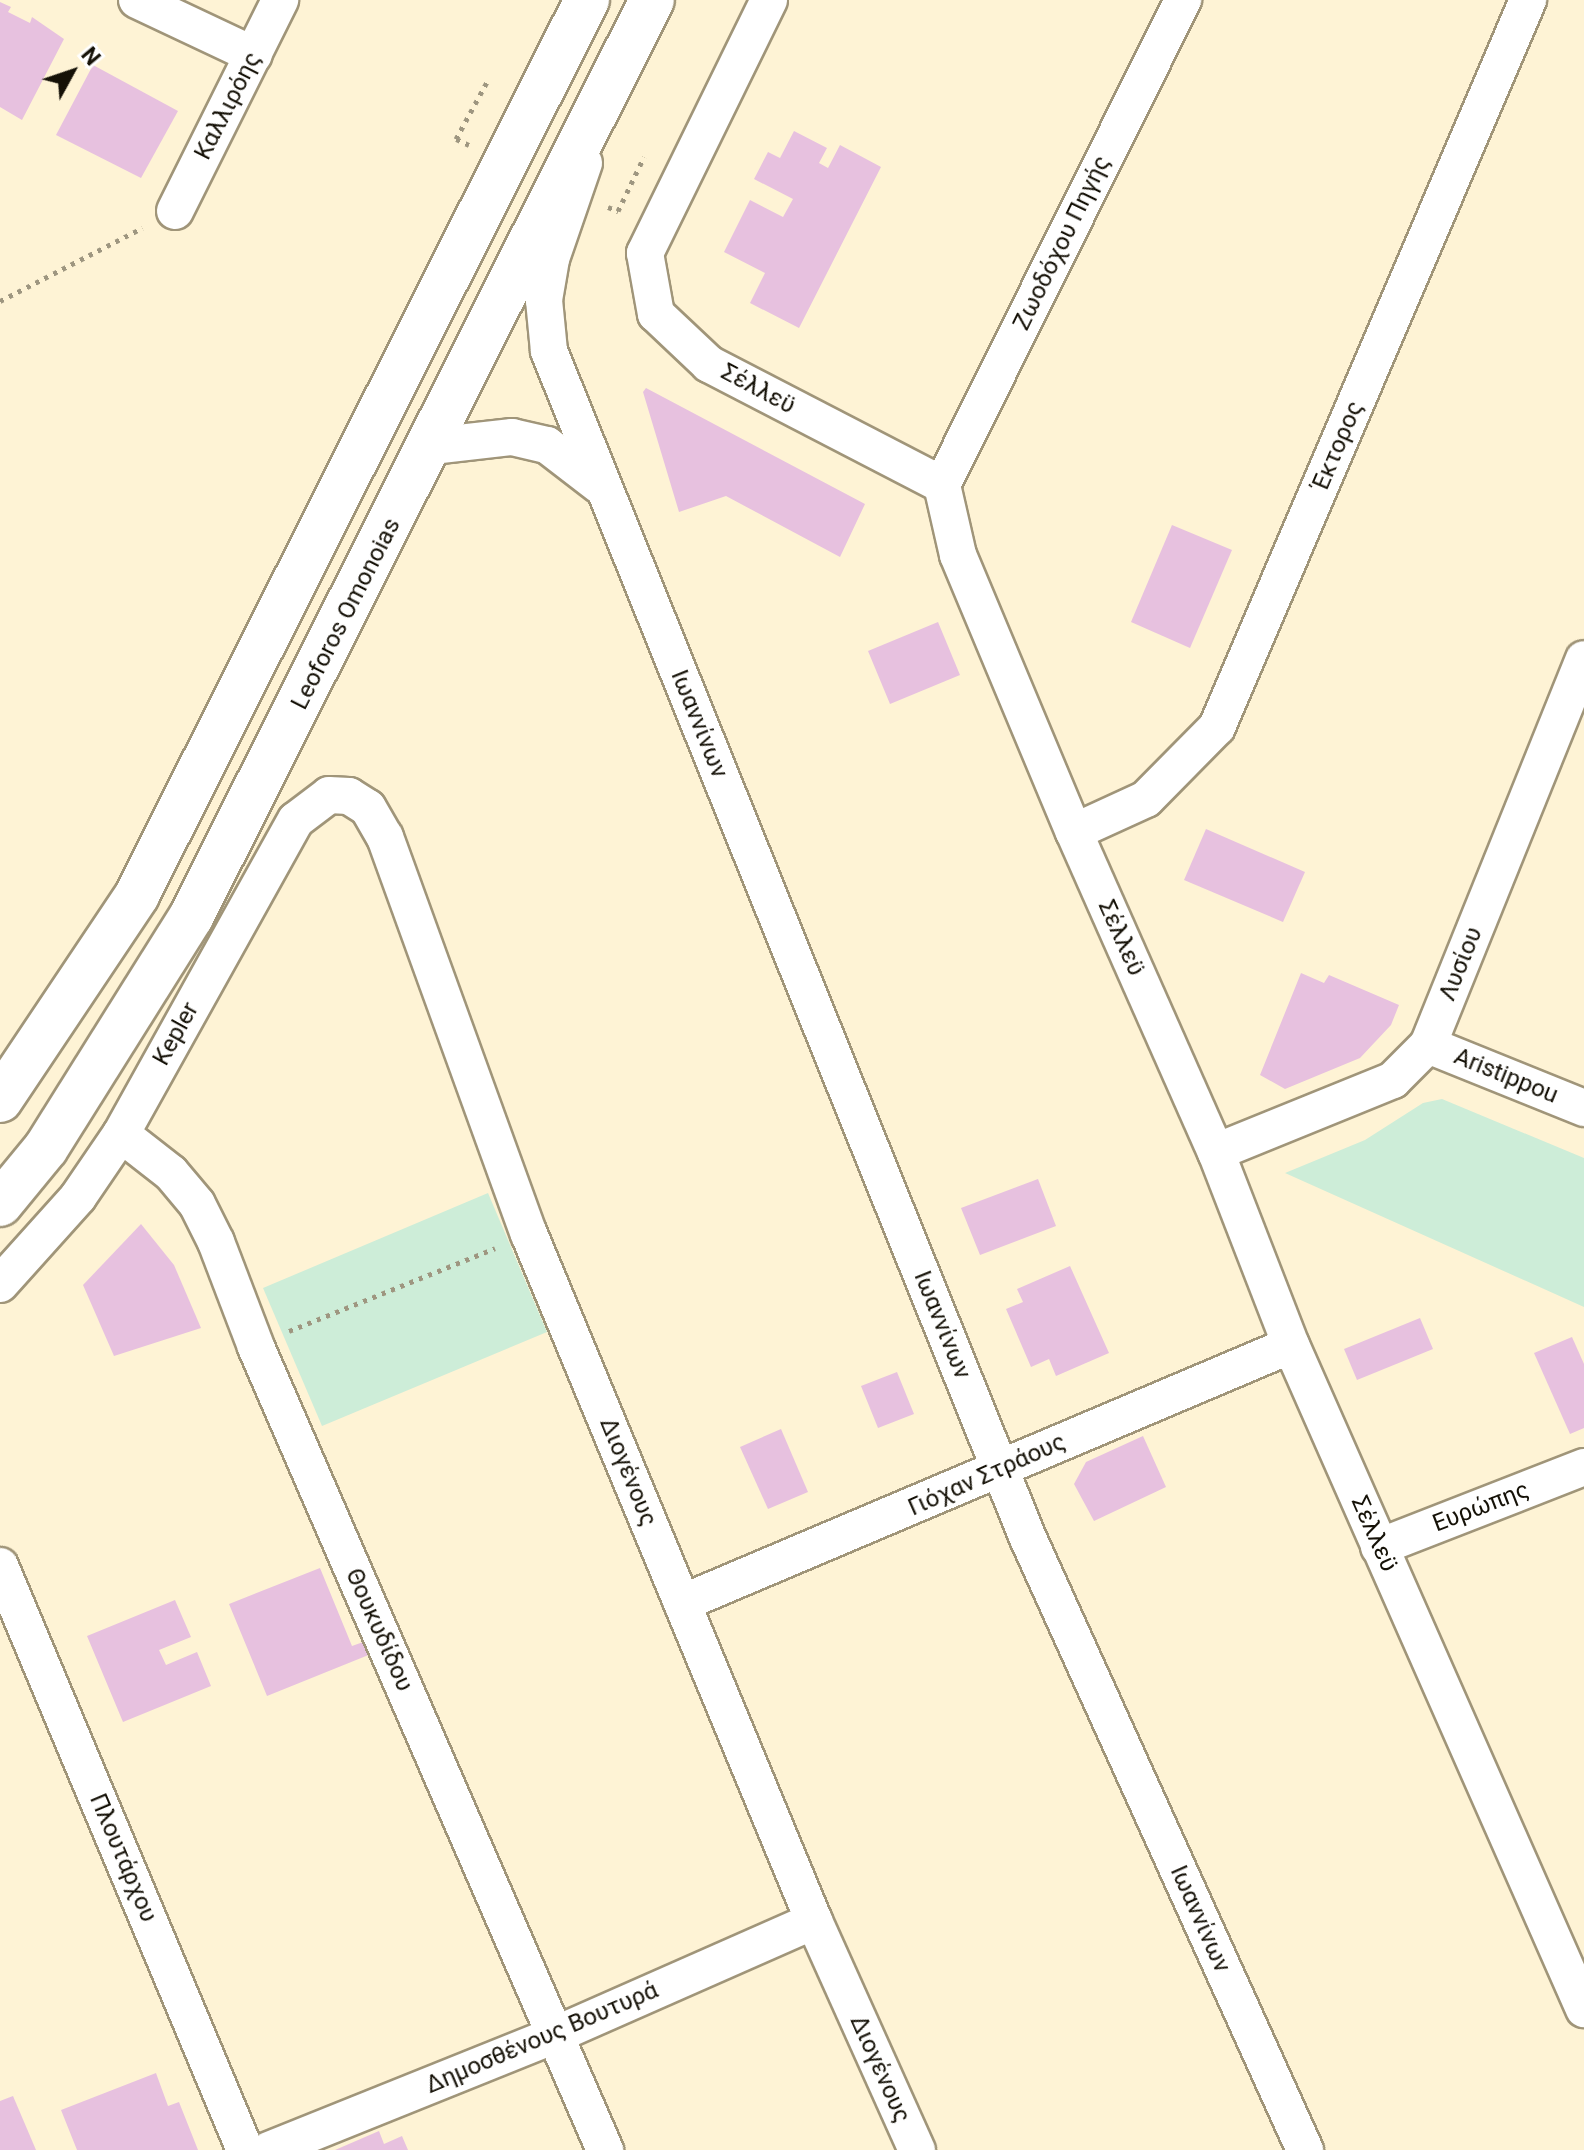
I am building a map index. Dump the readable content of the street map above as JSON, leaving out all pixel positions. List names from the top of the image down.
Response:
{
  "streets": {
    "main road": ["Leoforos Omonoias"],
    "street": [
      "Καλλιρόης",
      "Ζωοδόχου Πηγής",
      "Σέλλεϋ",
      "Έκτορος",
      "Ιωαννίνων",
      "Λυσίου",
      "Kepler",
      "Aristippou",
      "Διογένους",
      "Γιόχαν Στράους",
      "Ευρώπης",
      "Θουκυδίδου",
      "Πλουτάρχου",
      "Δημοσθένους Βουτυρά"
    ]
  },
  "crossings": [
    ["Ζωοδόχου Πηγής", "Σέλλεϋ"],
    ["Σέλλεϋ", "Έκτορος"],
    ["Σέλλεϋ", "Λυσίου"],
    ["Σέλλεϋ", "Γιόχαν Στράους"],
    ["Σέλλεϋ", "Ευρώπης"],
    ["Leoforos Omonoias", "Ιωαννίνων"],
    ["Ιωαννίνων", "Γιόχαν Στράους"],
    ["Λυσίου", "Aristippou"],
    ["Kepler", "Διογένους"],
    ["Kepler", "Θουκυδίδου"],
    ["Διογένους", "Γιόχαν Στράους"],
    ["Διογένους", "Δημοσθένους Βουτυρά"],
    ["Θουκυδίδου", "Δημοσθένους Βουτυρά"]
  ],
  "north": "top right"
}
